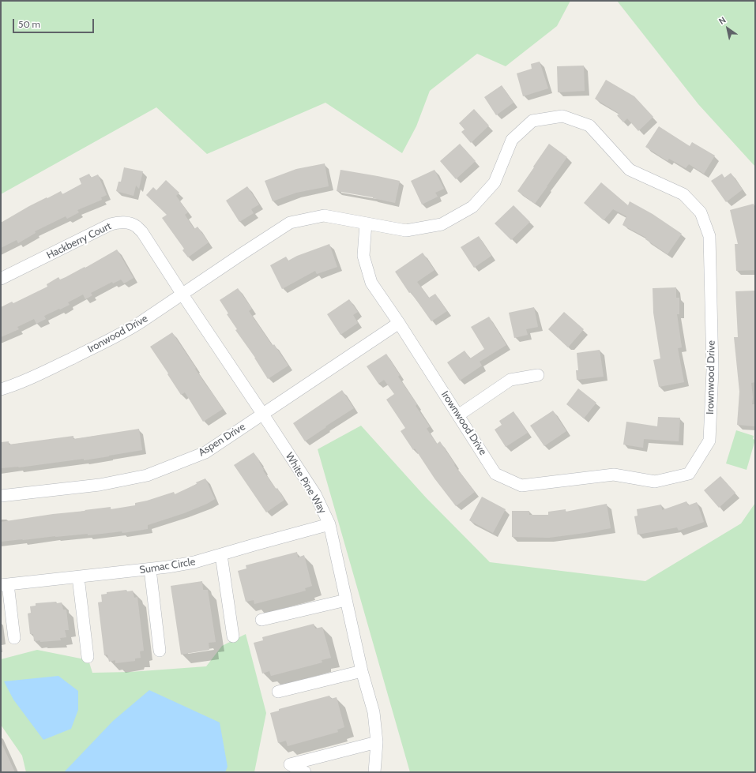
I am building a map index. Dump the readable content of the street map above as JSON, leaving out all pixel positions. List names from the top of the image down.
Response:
{
  "streets": {
    "street": [
      "Hackberry Court",
      "Ironwood Drive",
      "Irownwood Drive",
      "Aspen Drive",
      "White Pine Way",
      "Sumac Circle"
    ]
  },
  "crossings": [
    ["Hackberry Court", "Ironwood Drive"],
    ["Hackberry Court", "White Pine Way"],
    ["Ironwood Drive", "Irownwood Drive"],
    ["Ironwood Drive", "White Pine Way"],
    ["Irownwood Drive", "Aspen Drive"],
    ["Aspen Drive", "White Pine Way"],
    ["White Pine Way", "Sumac Circle"]
  ],
  "scale_bar": "50 m",
  "north": "top left"
}
